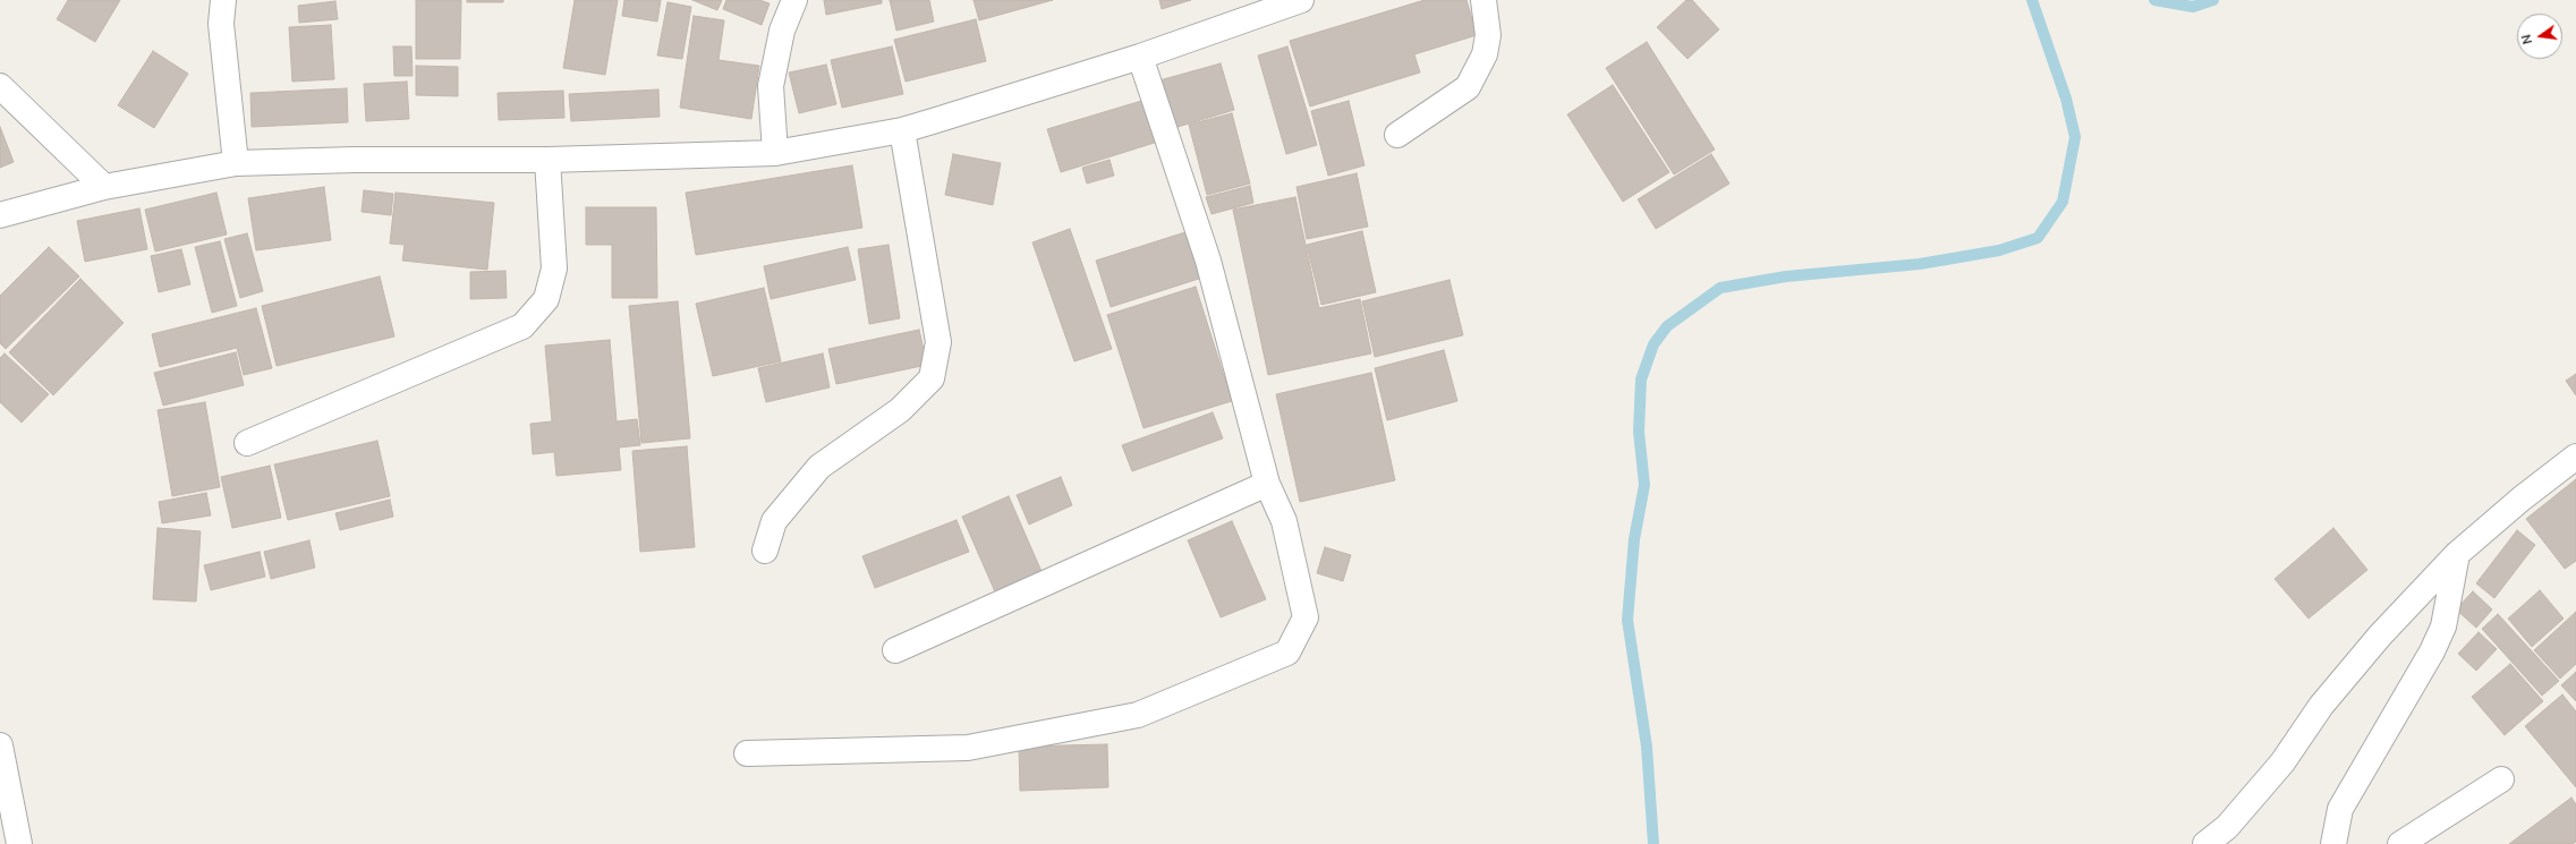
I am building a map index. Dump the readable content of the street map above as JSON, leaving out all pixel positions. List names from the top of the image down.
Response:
{
  "north": "left"
}
